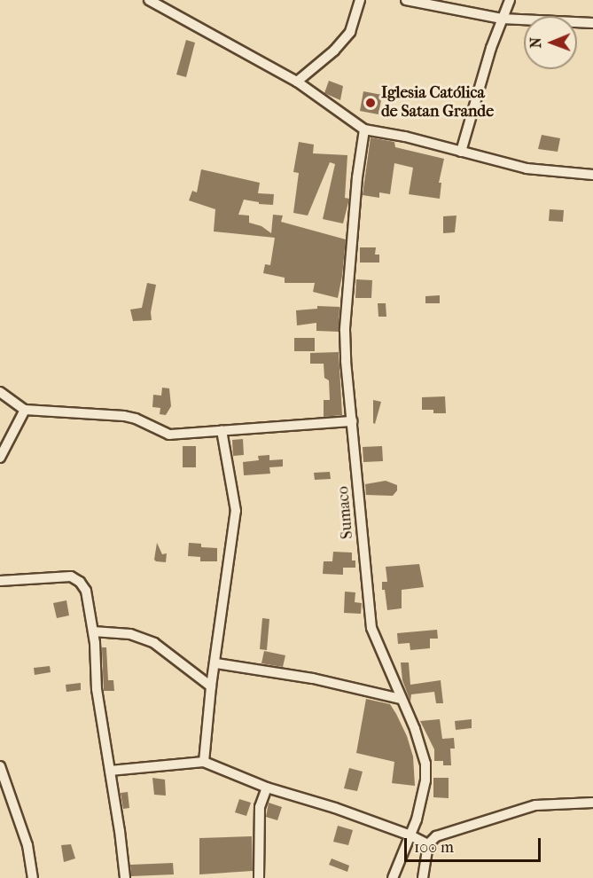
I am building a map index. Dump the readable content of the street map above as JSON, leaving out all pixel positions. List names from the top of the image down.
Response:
{
  "streets": {
    "street": ["Sumaco"]
  },
  "places": ["Iglesia Católica de Satan Grande"],
  "scale_bar": "100 m",
  "north": "left"
}
